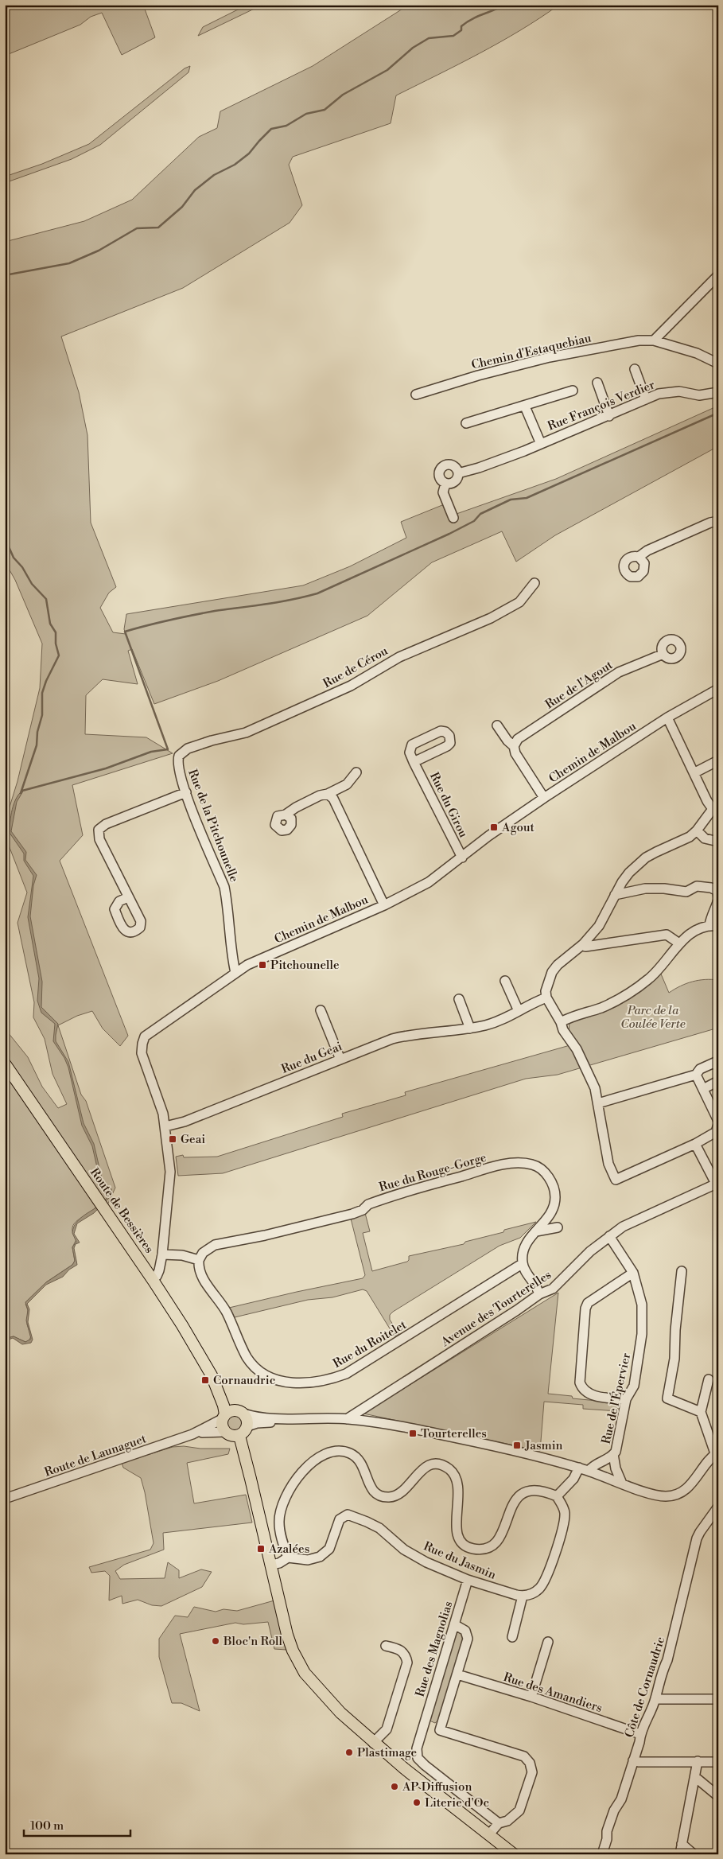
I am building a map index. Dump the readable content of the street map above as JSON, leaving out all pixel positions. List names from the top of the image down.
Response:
{
  "streets": {
    "main road": ["Route de Bessières"],
    "street": [
      "Chemin d'Estaquebiau",
      "Rue François Verdier",
      "Rue de Cérou",
      "Rue de l'Agout",
      "Chemin de Malbou",
      "Rue du Girou",
      "Rue de la Pitchounelle",
      "Rue du Geai",
      "Rue du Rouge-Gorge",
      "Avenue des Tourterelles",
      "Rue du Roitelet",
      "Rue de l'Épervier",
      "Route de Launaguet",
      "Rue du Jasmin",
      "Rue des Magnolias",
      "Côte de Cornaudric",
      "Rue des Amandiers"
    ]
  },
  "crossings": [
    ["Rue de Cérou", "Rue de la Pitchounelle"],
    ["Chemin de Malbou", "Rue du Girou"],
    ["Chemin de Malbou", "Rue de la Pitchounelle"],
    ["Chemin de Malbou", "Rue du Geai"],
    ["Chemin de Malbou", "Route de Bessières"],
    ["Rue du Rouge-Gorge", "Rue du Roitelet"],
    ["Route de Bessières", "Route de Launaguet"],
    ["Avenue des Tourterelles", "Rue de l'Épervier"],
    ["Rue du Jasmin", "Rue des Magnolias"],
    ["Côte de Cornaudric", "Rue des Amandiers"]
  ],
  "parks": ["Parc de la Coulée Verte"],
  "places": {
    "transit": [
      "Agout",
      "Pitchounelle",
      "Geai",
      "Cornaudric",
      "Tourterelles",
      "Jasmin",
      "Azalées"
    ],
    "other": [
      "Bloc'n Roll",
      "Plastimage",
      "AP Diffusion",
      "Literie d'Oc"
    ]
  },
  "scale_bar": "100 m"
}
